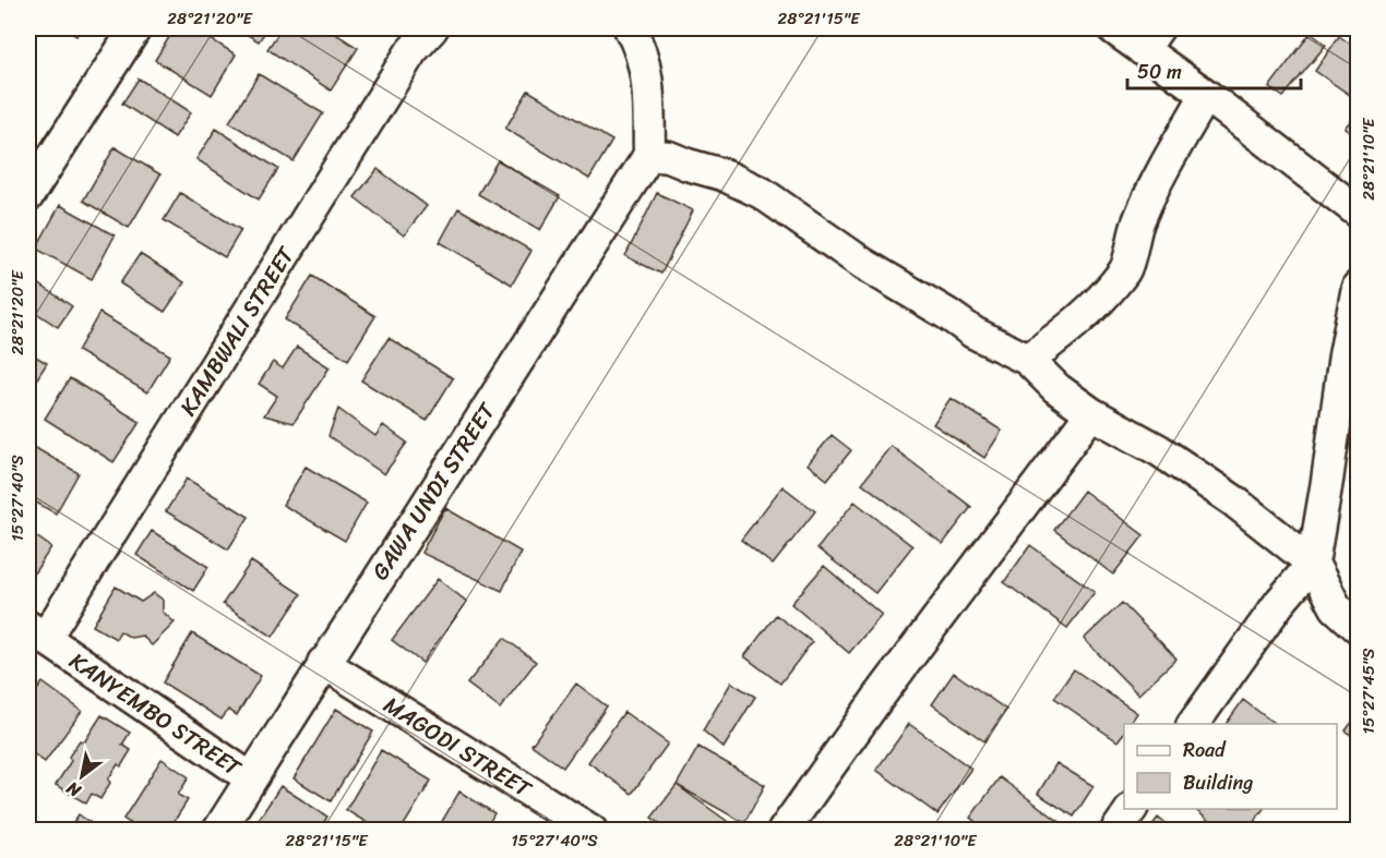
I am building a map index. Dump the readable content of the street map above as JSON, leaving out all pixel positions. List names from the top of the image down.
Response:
{
  "streets": {
    "street": [
      "KAMBWALI STREET",
      "GAWA UNDI STREET",
      "KANYEMBO STREET",
      "MAGODI STREET"
    ]
  },
  "crossings": [
    ["KAMBWALI STREET", "KANYEMBO STREET"],
    ["GAWA UNDI STREET", "KANYEMBO STREET"],
    ["GAWA UNDI STREET", "MAGODI STREET"]
  ],
  "legend": ["Road", "Building"],
  "scale_bar": "50 m",
  "north": "bottom left",
  "coordinates": [
    "28°21'20\"E",
    "28°21'15\"E",
    "28°21'10\"E",
    "15°27'40\"S",
    "15°27'45\"S"
  ]
}
